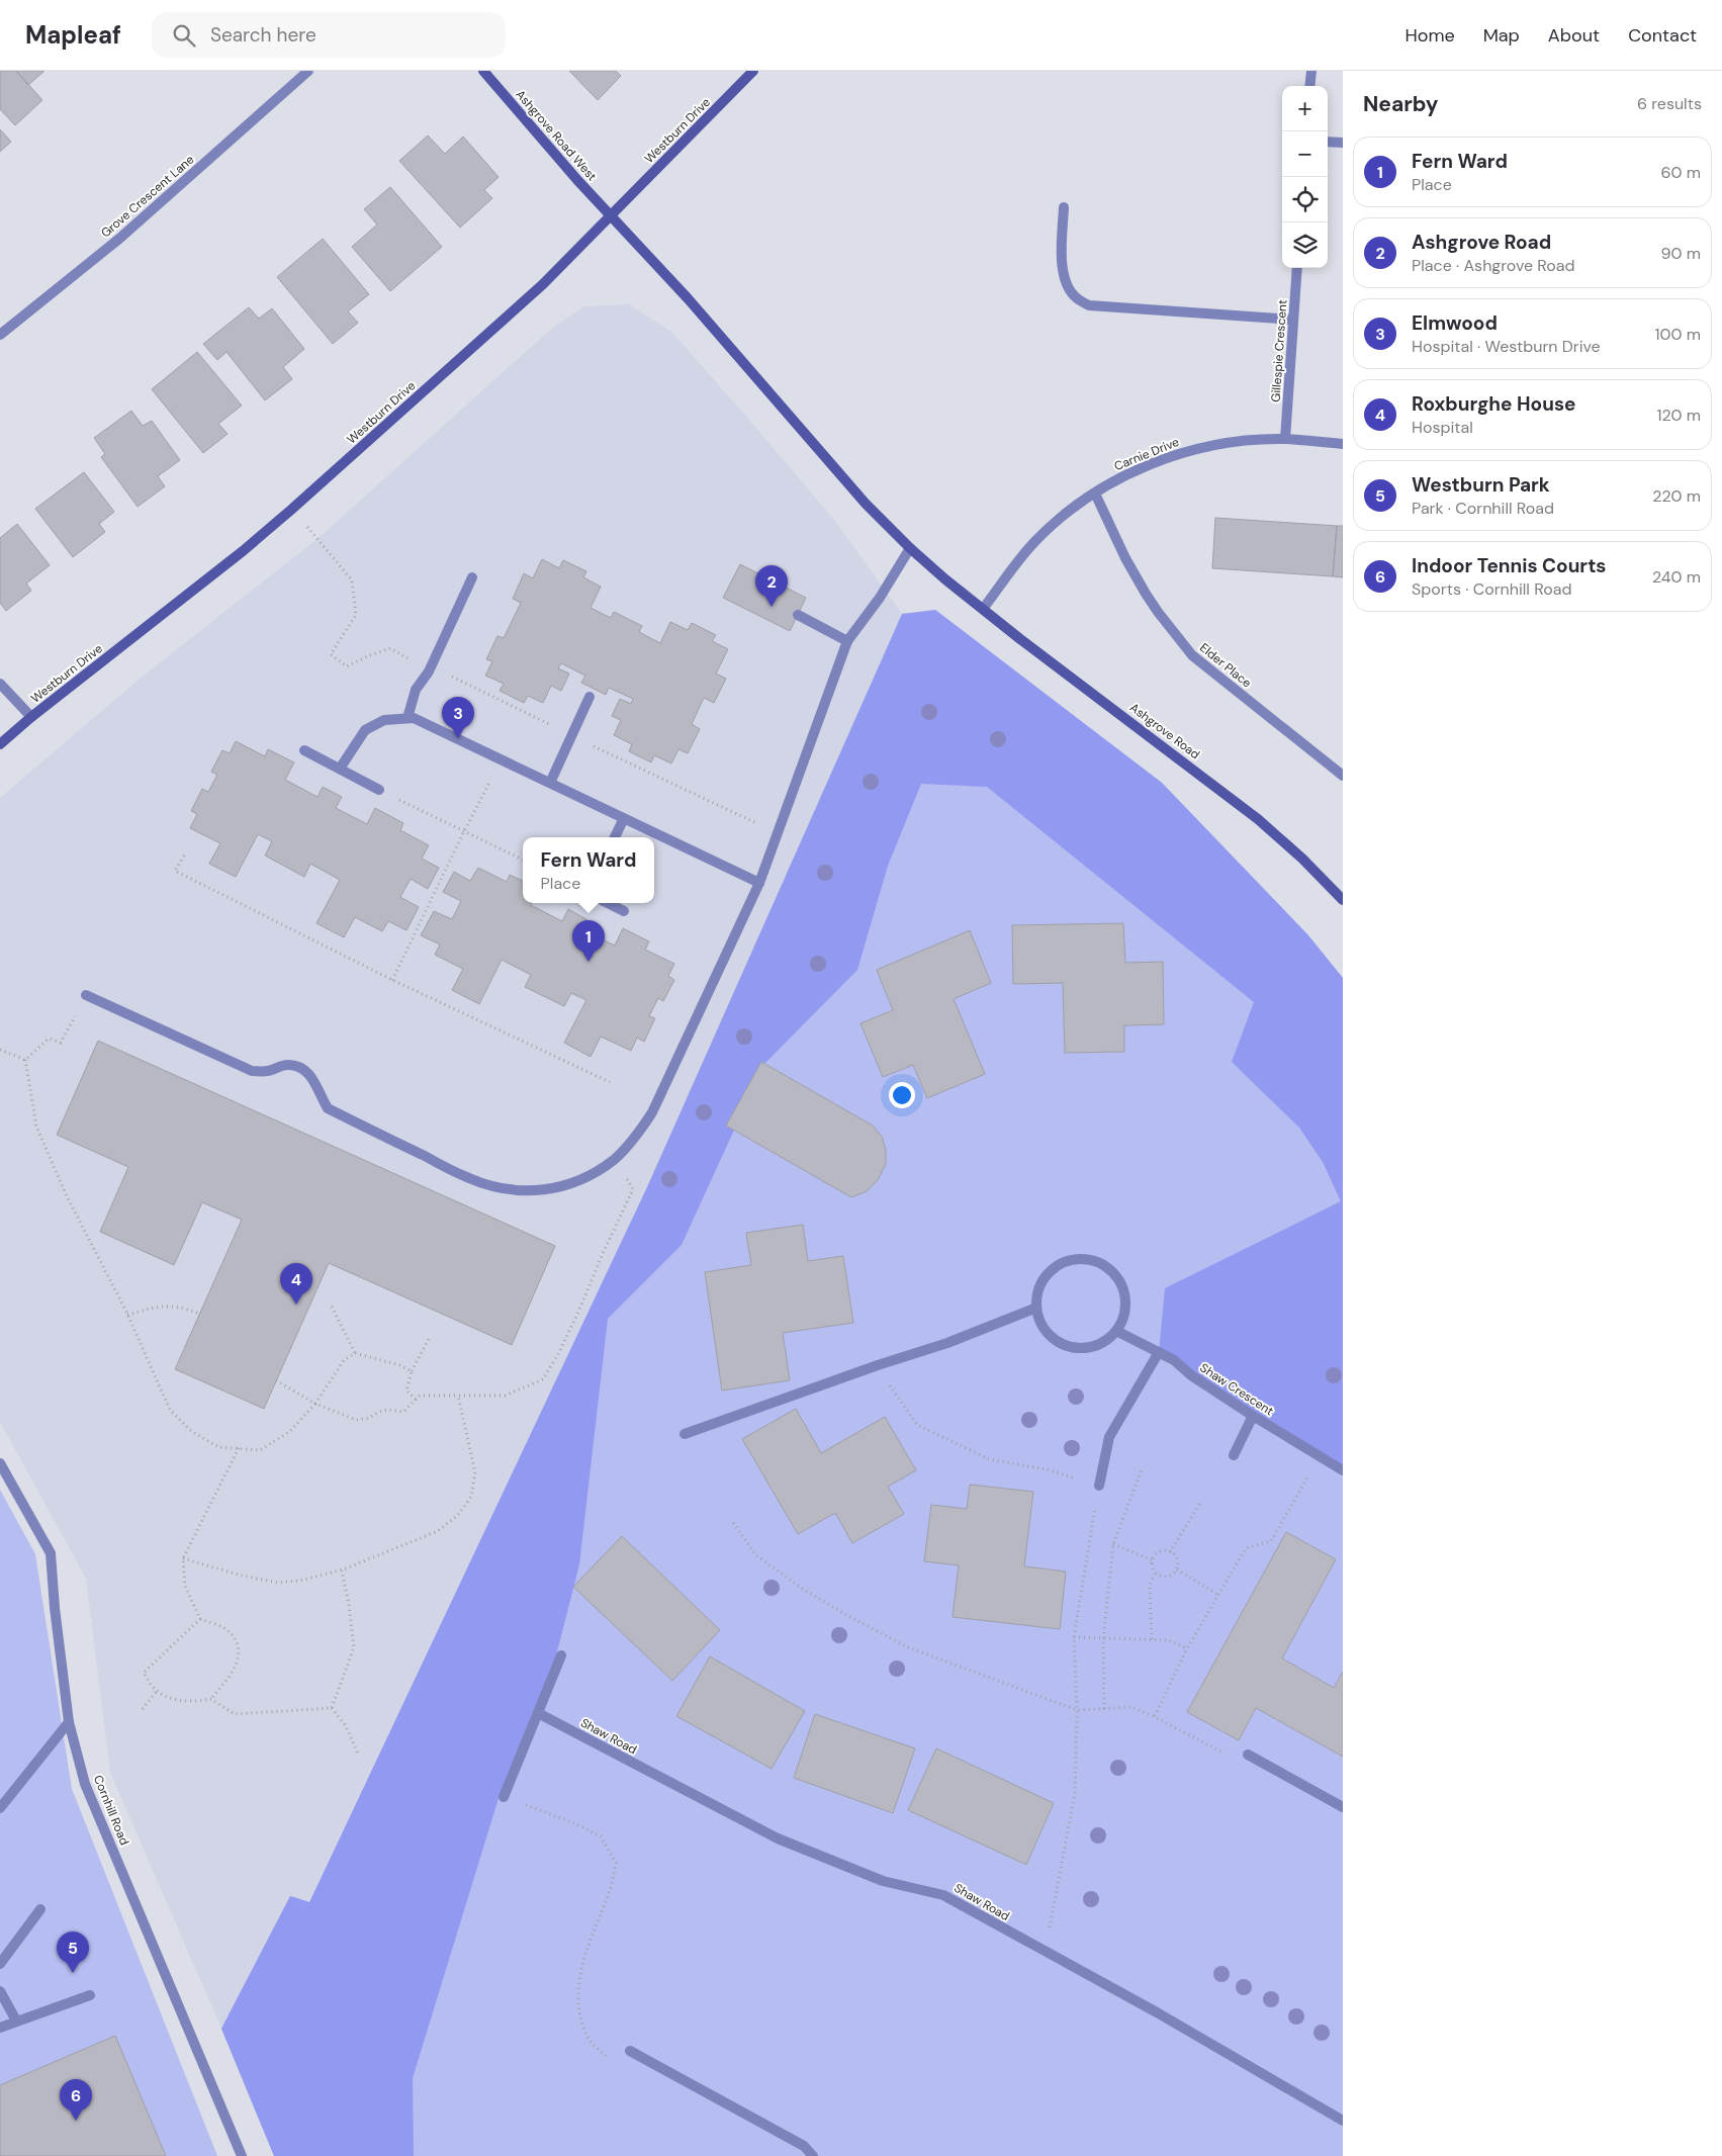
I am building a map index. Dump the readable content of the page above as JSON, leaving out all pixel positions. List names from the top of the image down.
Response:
{
  "streets": {
    "street": [
      "Westburn Drive",
      "Ashgrove Road West",
      "Grove Crescent Lane",
      "Gillespie Crescent",
      "Carnie Drive",
      "Elder Place",
      "Ashgrove Road",
      "Shaw Crescent",
      "Shaw Road",
      "Cornhill Road"
    ]
  },
  "crossings": [
    ["Westburn Drive", "Ashgrove Road West"],
    ["Westburn Drive", "Ashgrove Road"],
    ["Ashgrove Road West", "Ashgrove Road"],
    ["Gillespie Crescent", "Carnie Drive"],
    ["Carnie Drive", "Elder Place"],
    ["Carnie Drive", "Ashgrove Road"]
  ],
  "page": {
    "header": "Mapleaf",
    "search": "Search here",
    "nav": [
      "Home",
      "Map",
      "About",
      "Contact"
    ],
    "heading": ["Nearby", "6 results"],
    "map_buttons": ["+", "−"],
    "list": [
      {
        "mark": "1",
        "name": "Fern Ward",
        "note": "Place",
        "value": "60 m"
      },
      {
        "mark": "2",
        "name": "Ashgrove Road",
        "note": "Place · Ashgrove Road",
        "value": "90 m"
      },
      {
        "mark": "3",
        "name": "Elmwood",
        "note": "Hospital · Westburn Drive",
        "value": "100 m"
      },
      {
        "mark": "4",
        "name": "Roxburghe House",
        "note": "Hospital",
        "value": "120 m"
      },
      {
        "mark": "5",
        "name": "Westburn Park",
        "note": "Park · Cornhill Road",
        "value": "220 m"
      },
      {
        "mark": "6",
        "name": "Indoor Tennis Courts",
        "note": "Sports · Cornhill Road",
        "value": "240 m"
      }
    ],
    "pins": [
      "2",
      "3",
      "1",
      "4",
      "5",
      "6"
    ],
    "popup": ["Fern Ward", "Place"]
  }
}
